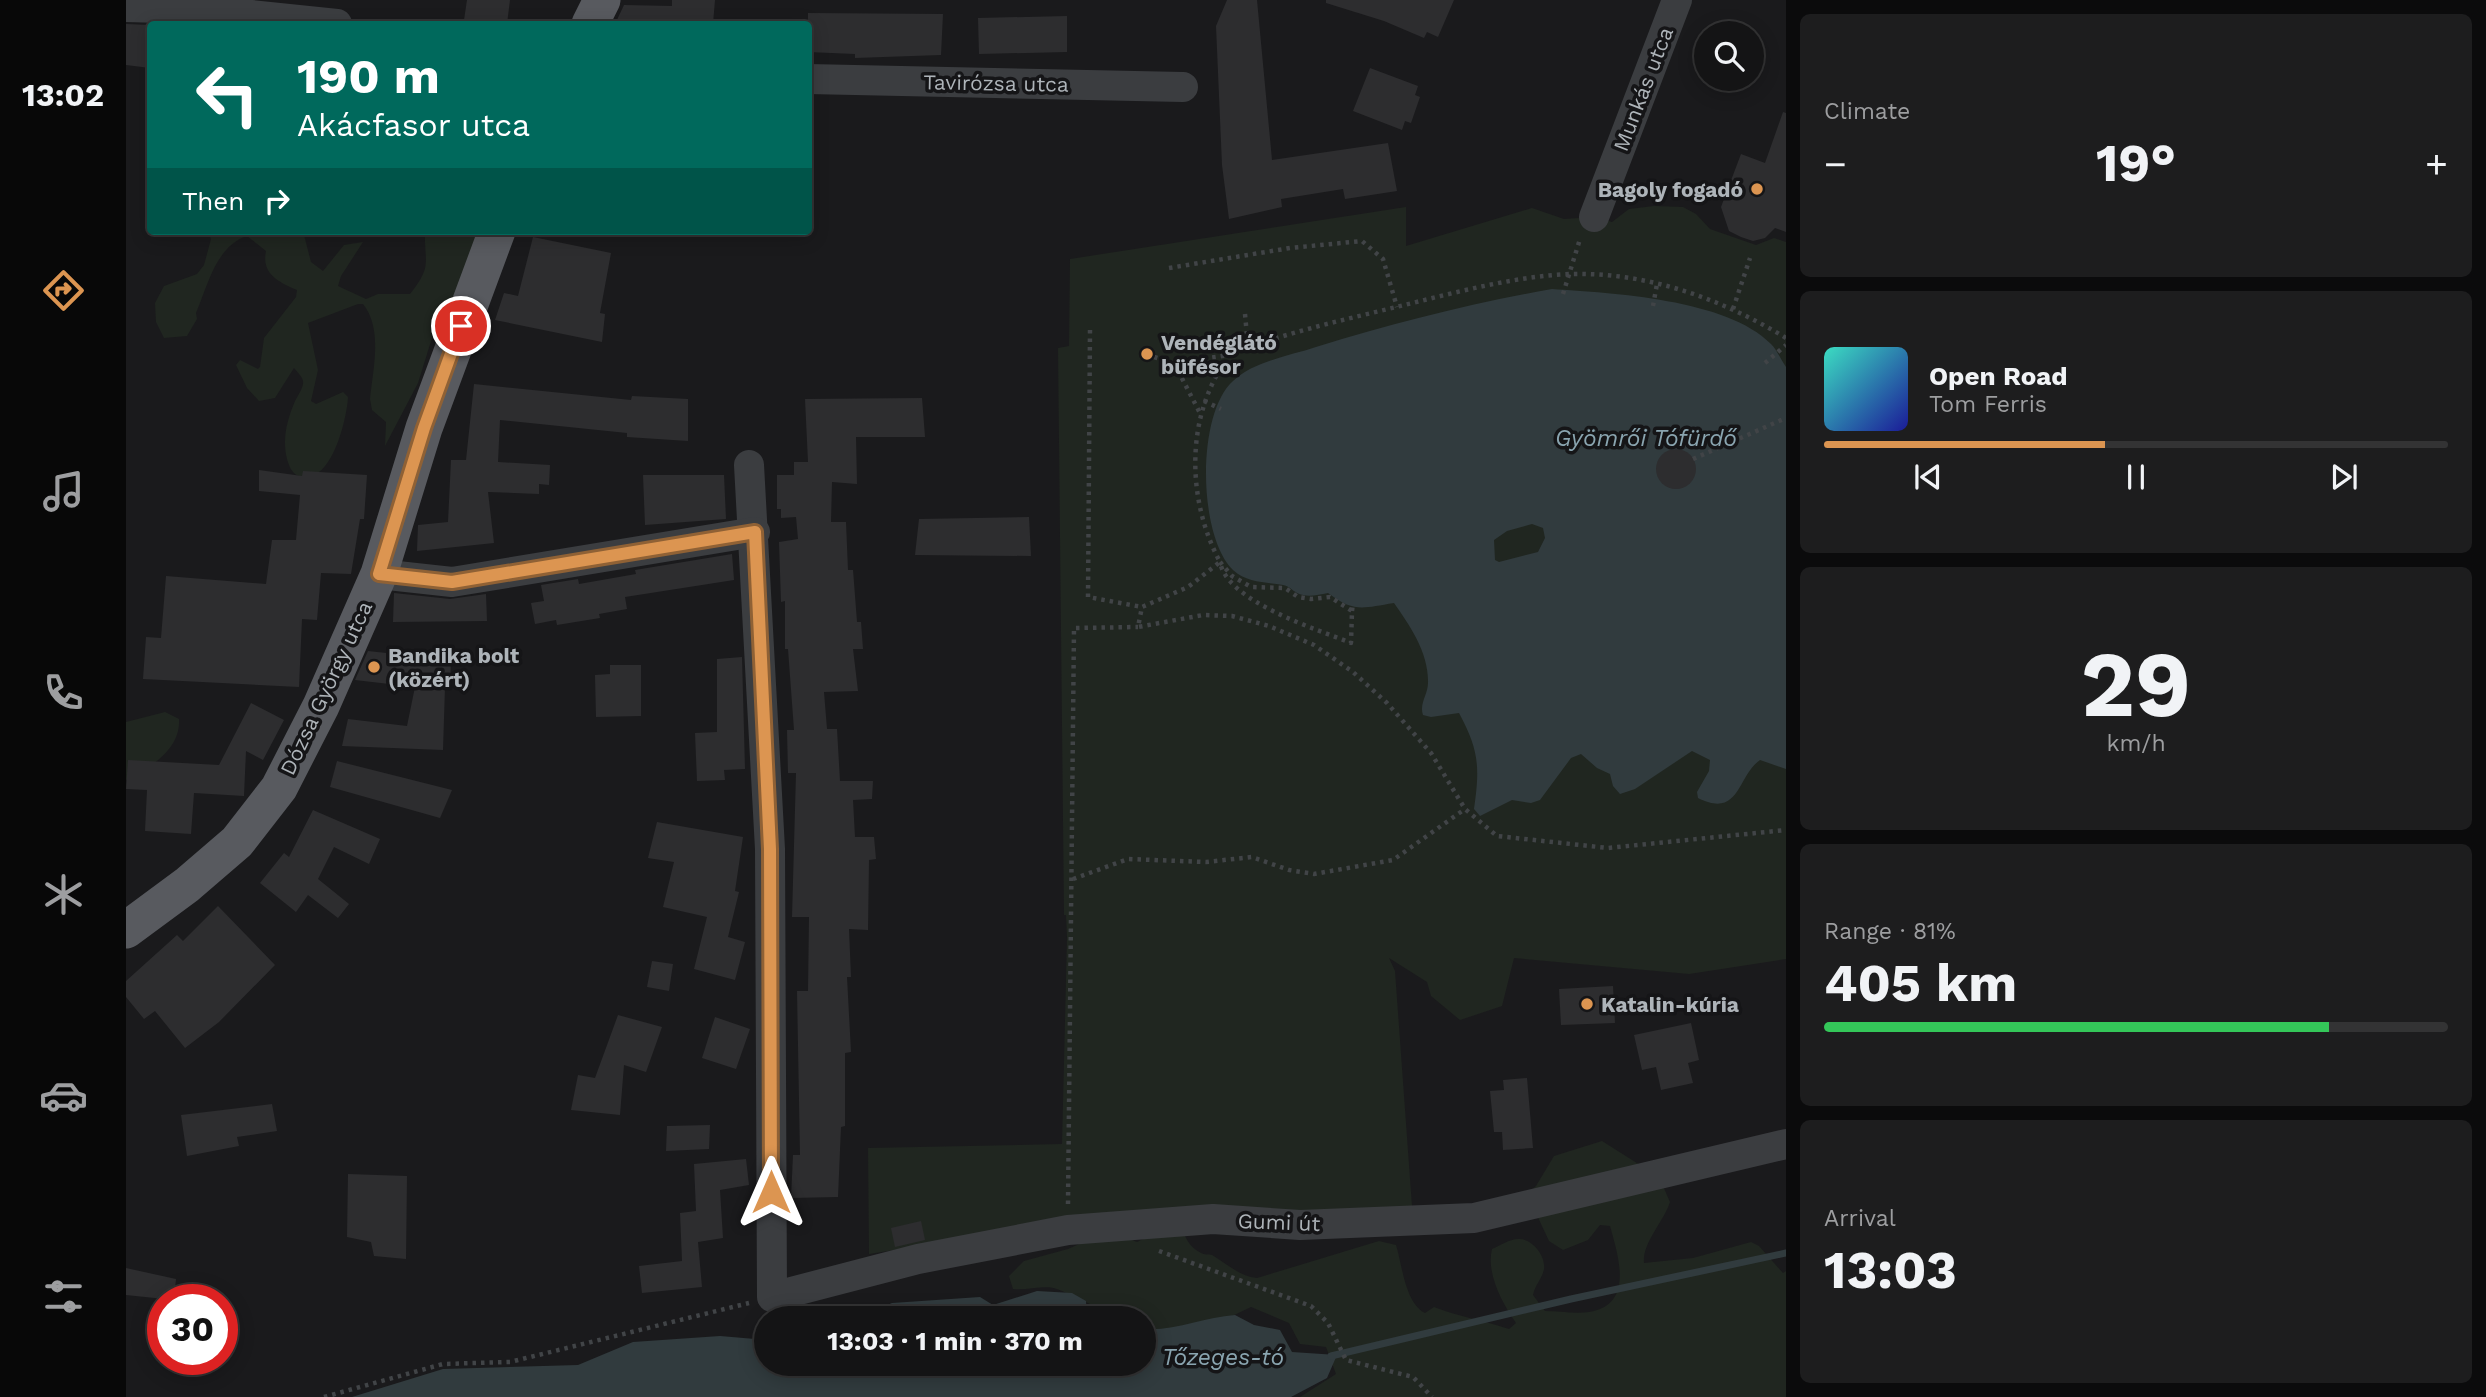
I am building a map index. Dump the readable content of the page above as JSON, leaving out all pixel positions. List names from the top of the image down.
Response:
{
  "streets": {
    "main road": ["Dózsa György utca"],
    "street": ["Tavirózsa utca", "Munkás utca", "Gumi út"]
  },
  "water": ["Gyömrői Tófürdő", "Tőzeges-tó"],
  "places": [
    "Bagoly fogadó",
    "Vendéglátó büfésor",
    "Bandika bolt (közért)",
    "Katalin-kúria"
  ],
  "page": {
    "tabs": "13:02",
    "tile": [
      "Climate",
      ["29", "km/h"],
      ["Range · 81%", "405 km"],
      ["Arrival", "13:03"]
    ],
    "turn": ["190 m", "Akácfasor utca"],
    "heat": ["−", "19°", "+"],
    "then": "Then",
    "song": ["Open Road", "Tom Ferris"],
    "limit": "30",
    "trip": "13:03 · 1 min · 370 m"
  }
}
